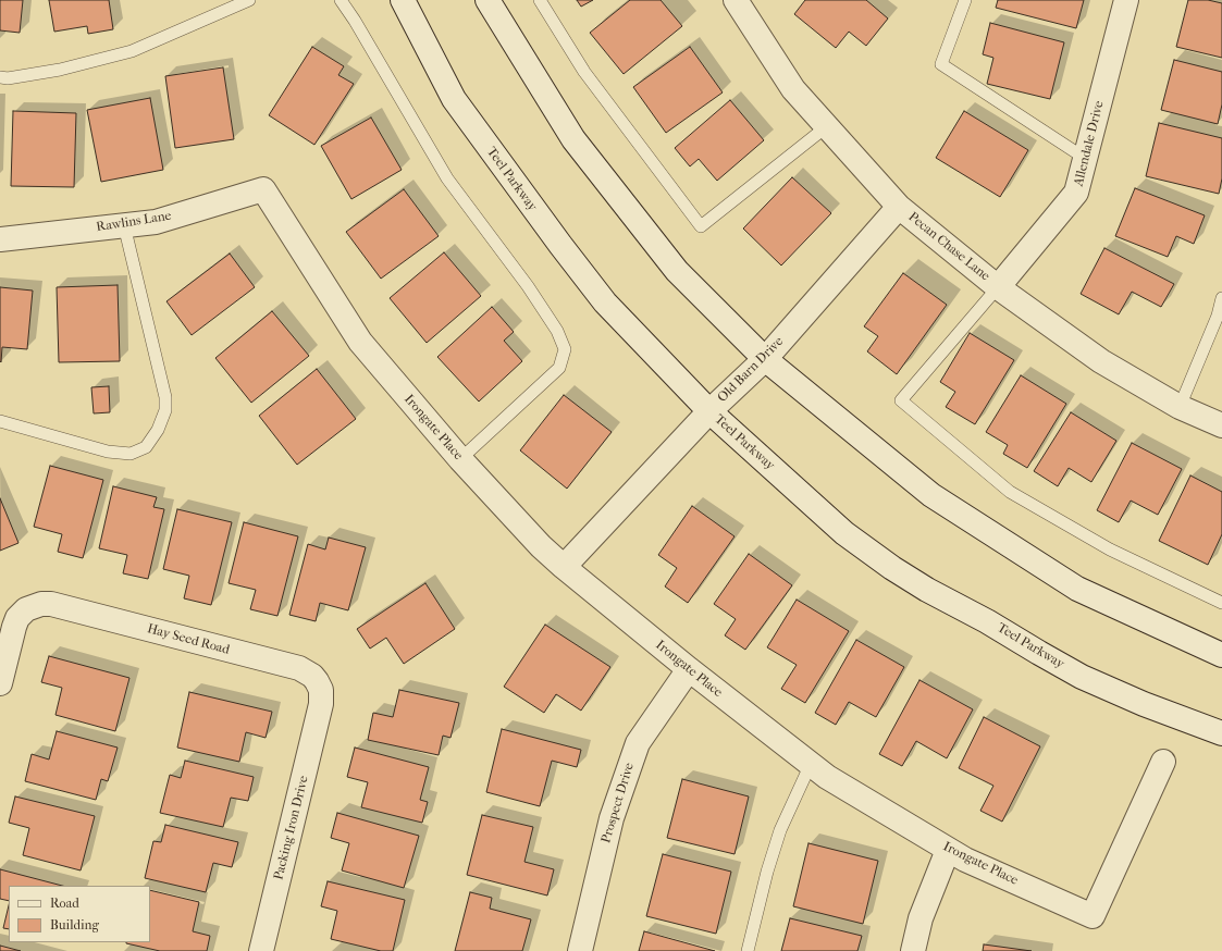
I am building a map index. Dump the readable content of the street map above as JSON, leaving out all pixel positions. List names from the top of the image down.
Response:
{
  "streets": {
    "street": [
      "Allendale Drive",
      "Teel Parkway",
      "Rawlins Lane",
      "Pecan Chase Lane",
      "Old Barn Drive",
      "Irongate Place",
      "Hay Seed Road",
      "Prospect Drive",
      "Packing Iron Drive"
    ]
  },
  "crossings": [
    ["Allendale Drive", "Pecan Chase Lane"],
    ["Teel Parkway", "Old Barn Drive"],
    ["Rawlins Lane", "Irongate Place"],
    ["Pecan Chase Lane", "Old Barn Drive"],
    ["Old Barn Drive", "Irongate Place"],
    ["Irongate Place", "Prospect Drive"],
    ["Hay Seed Road", "Packing Iron Drive"]
  ],
  "legend": ["Road", "Building"]
}
